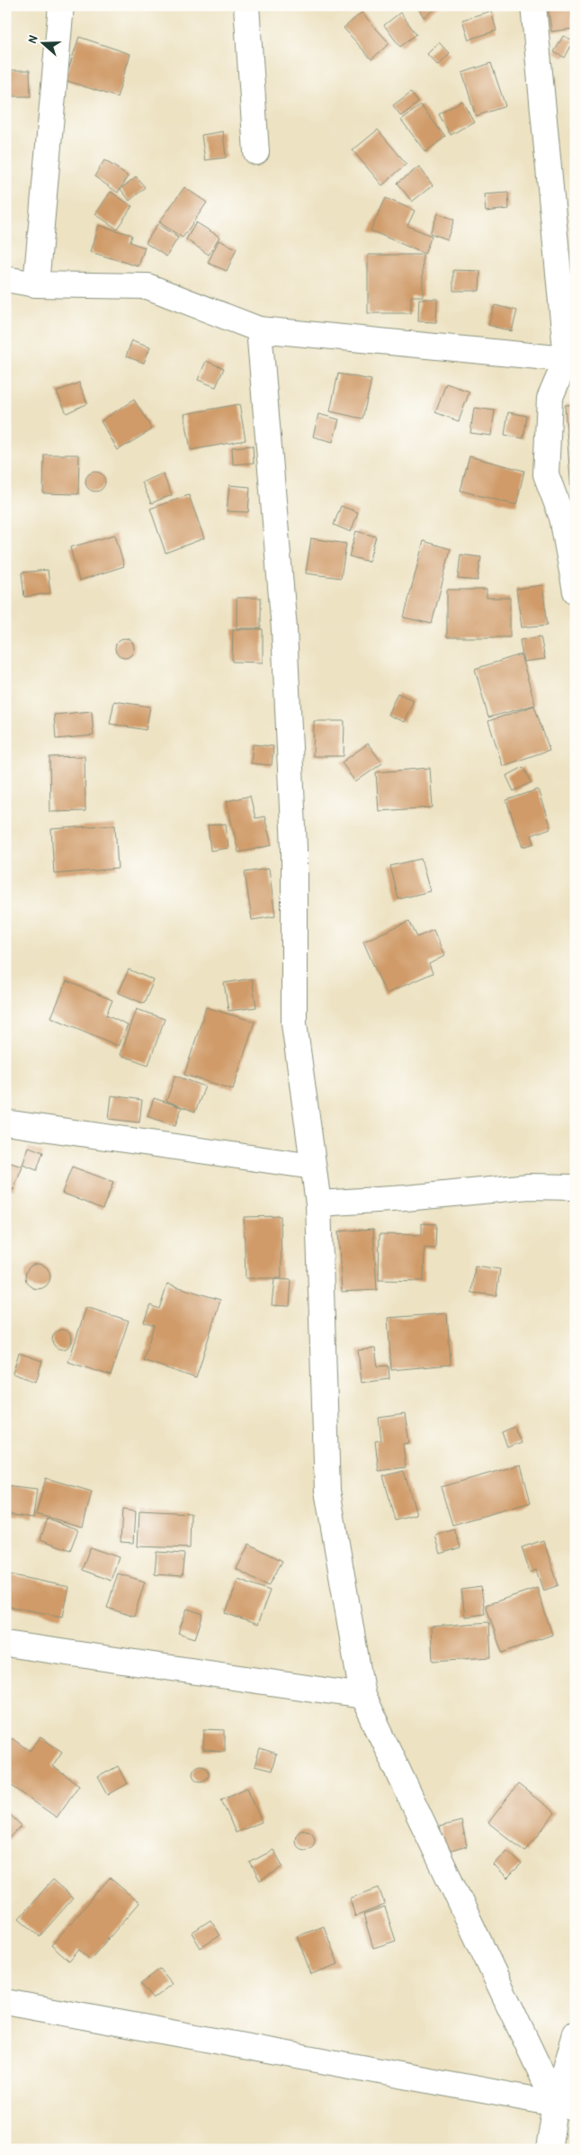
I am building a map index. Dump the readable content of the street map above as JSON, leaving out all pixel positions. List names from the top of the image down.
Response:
{
  "north": "left"
}
